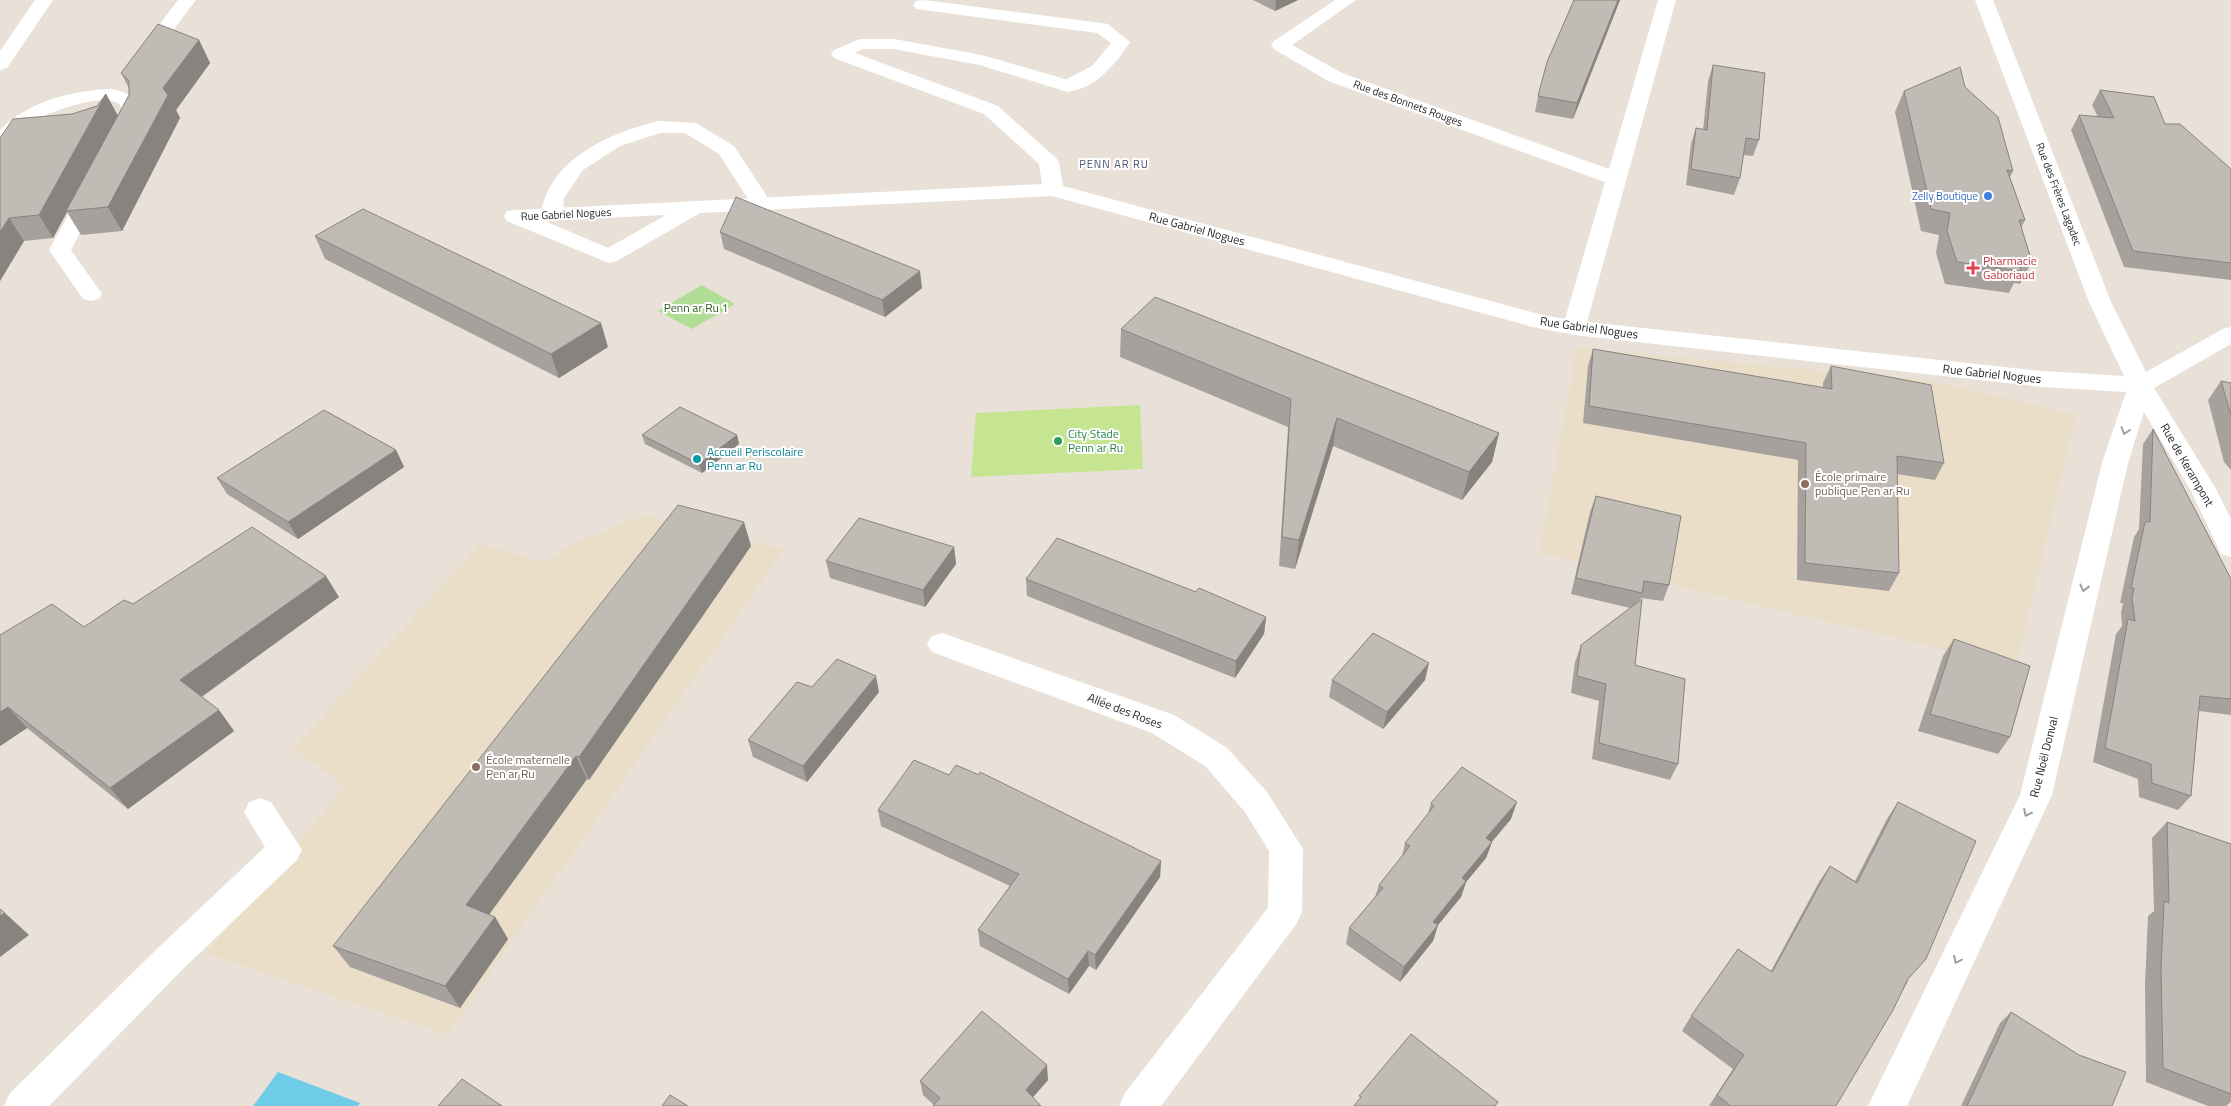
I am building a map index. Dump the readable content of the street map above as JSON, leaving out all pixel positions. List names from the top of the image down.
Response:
{
  "streets": {
    "street": [
      "Rue des Bonnets Rouges",
      "Rue des Frères Lagadec",
      "Rue Gabriel Nogues",
      "Rue de Kerampont",
      "Allée des Roses",
      "Rue Noël Donval"
    ]
  },
  "crossings": [
    ["Rue des Frères Lagadec", "Rue Gabriel Nogues"],
    ["Rue des Frères Lagadec", "Rue de Kerampont"],
    ["Rue des Frères Lagadec", "Rue Noël Donval"],
    ["Rue Gabriel Nogues", "Rue de Kerampont"],
    ["Rue Gabriel Nogues", "Rue Noël Donval"],
    ["Rue de Kerampont", "Rue Noël Donval"]
  ],
  "one_way": ["Rue Noël Donval"],
  "districts": ["PENN AR RU"],
  "parks": ["Penn ar Ru 1"],
  "places": {
    "other": [
      "Zelly Boutique",
      "City Stade Penn ar Ru",
      "Accueil Periscolaire Penn ar Ru",
      "École primaire publique Pen ar Ru",
      "École maternelle Pen ar Ru"
    ],
    "health": ["Pharmacie Gaboriaud"]
  }
}
